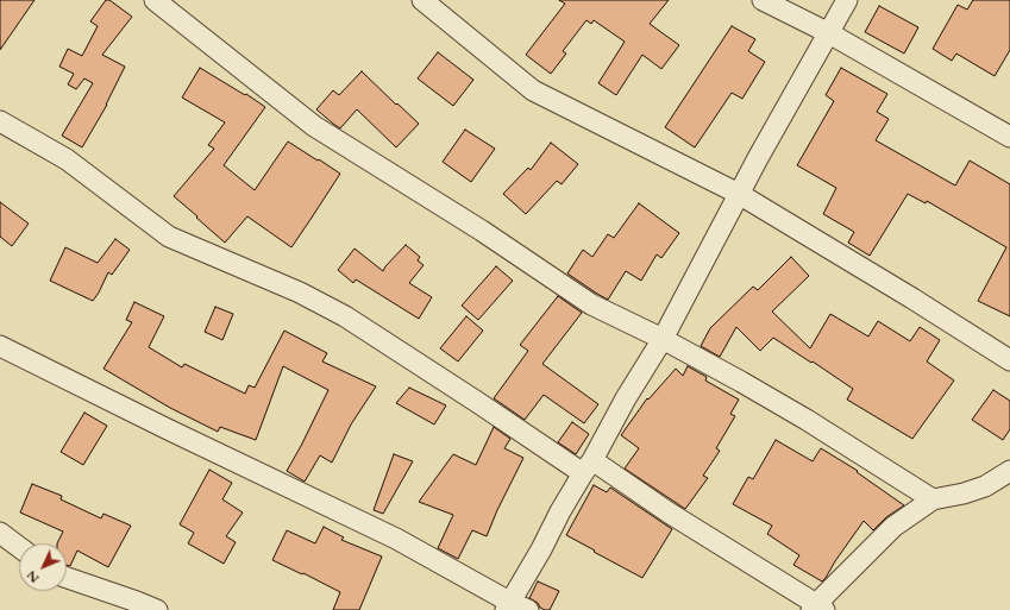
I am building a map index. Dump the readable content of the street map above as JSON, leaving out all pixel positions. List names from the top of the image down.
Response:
{
  "north": "bottom left"
}
